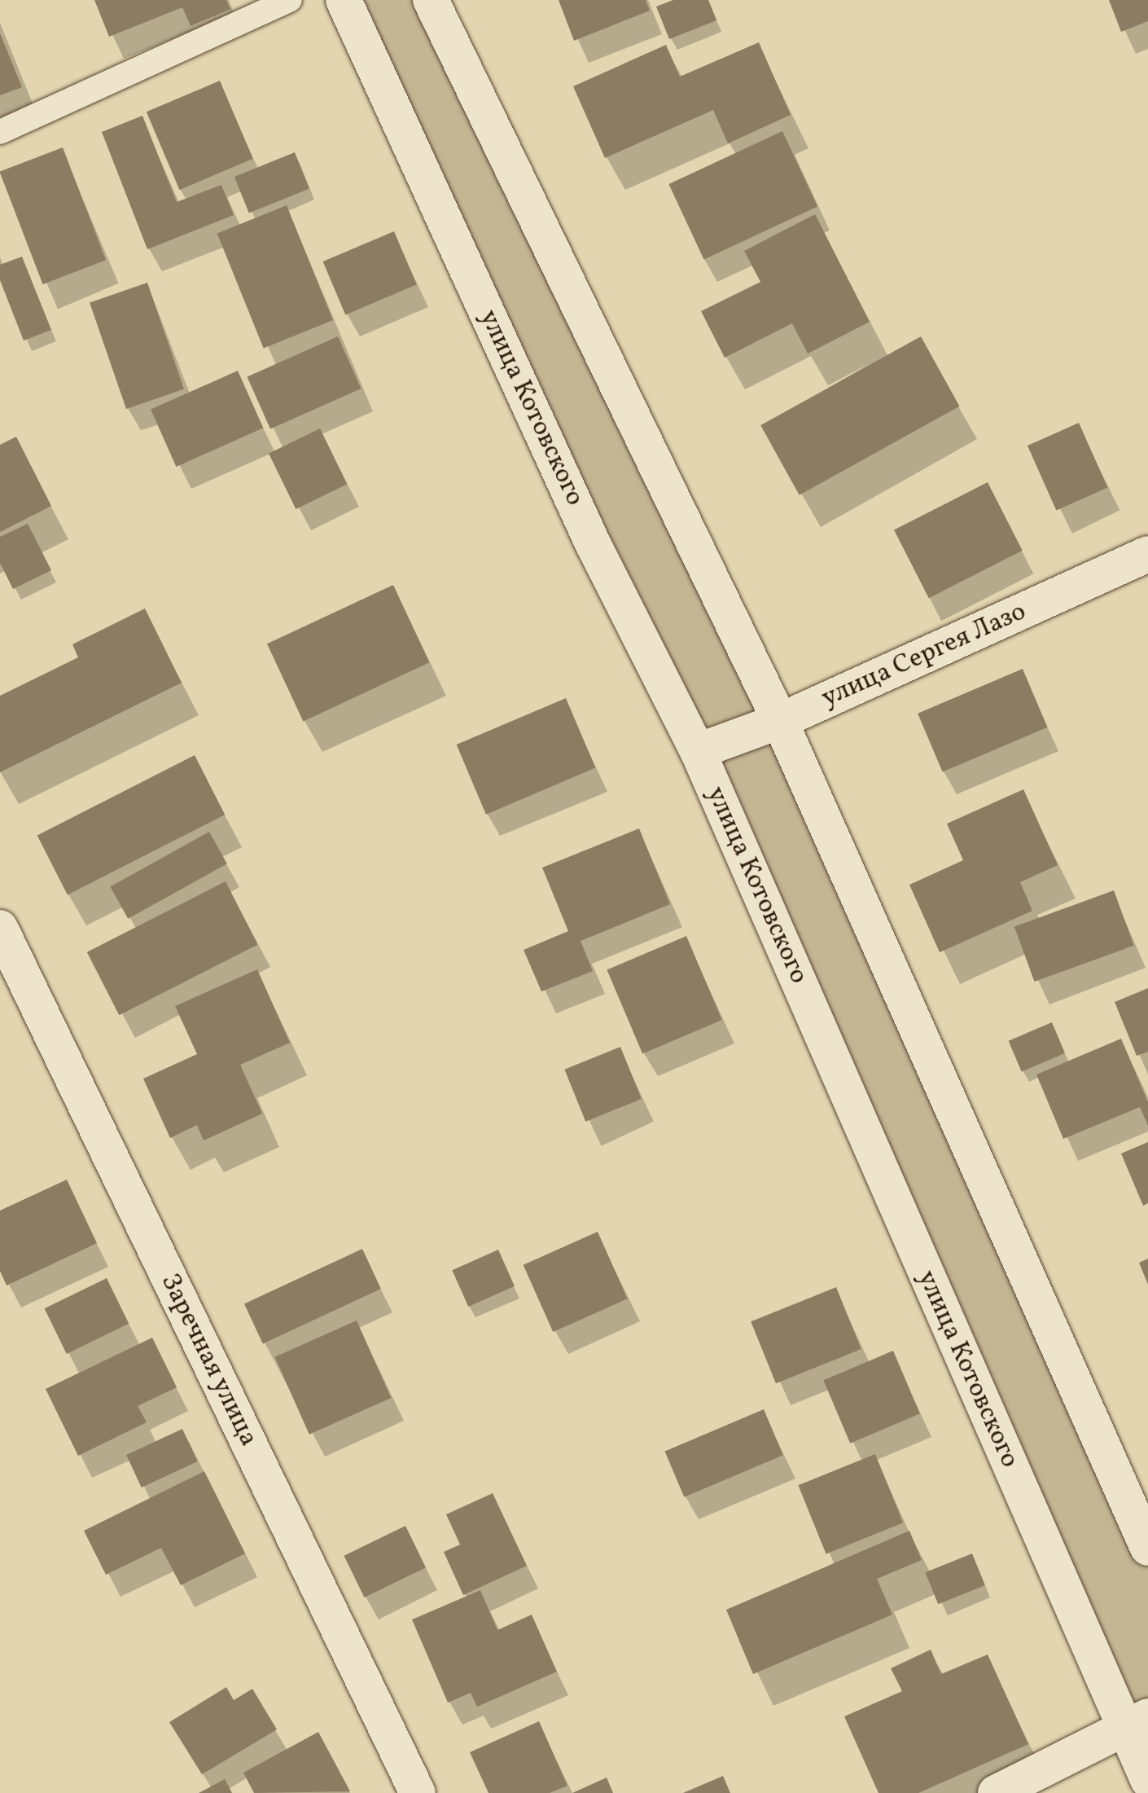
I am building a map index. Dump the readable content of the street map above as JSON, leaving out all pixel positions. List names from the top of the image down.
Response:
{
  "streets": {
    "street": ["улица Котовского", "улица Сергея Лазо", "Заречная улица"]
  },
  "crossings": [
    ["улица Котовского", "улица Сергея Лазо"]
  ]
}
